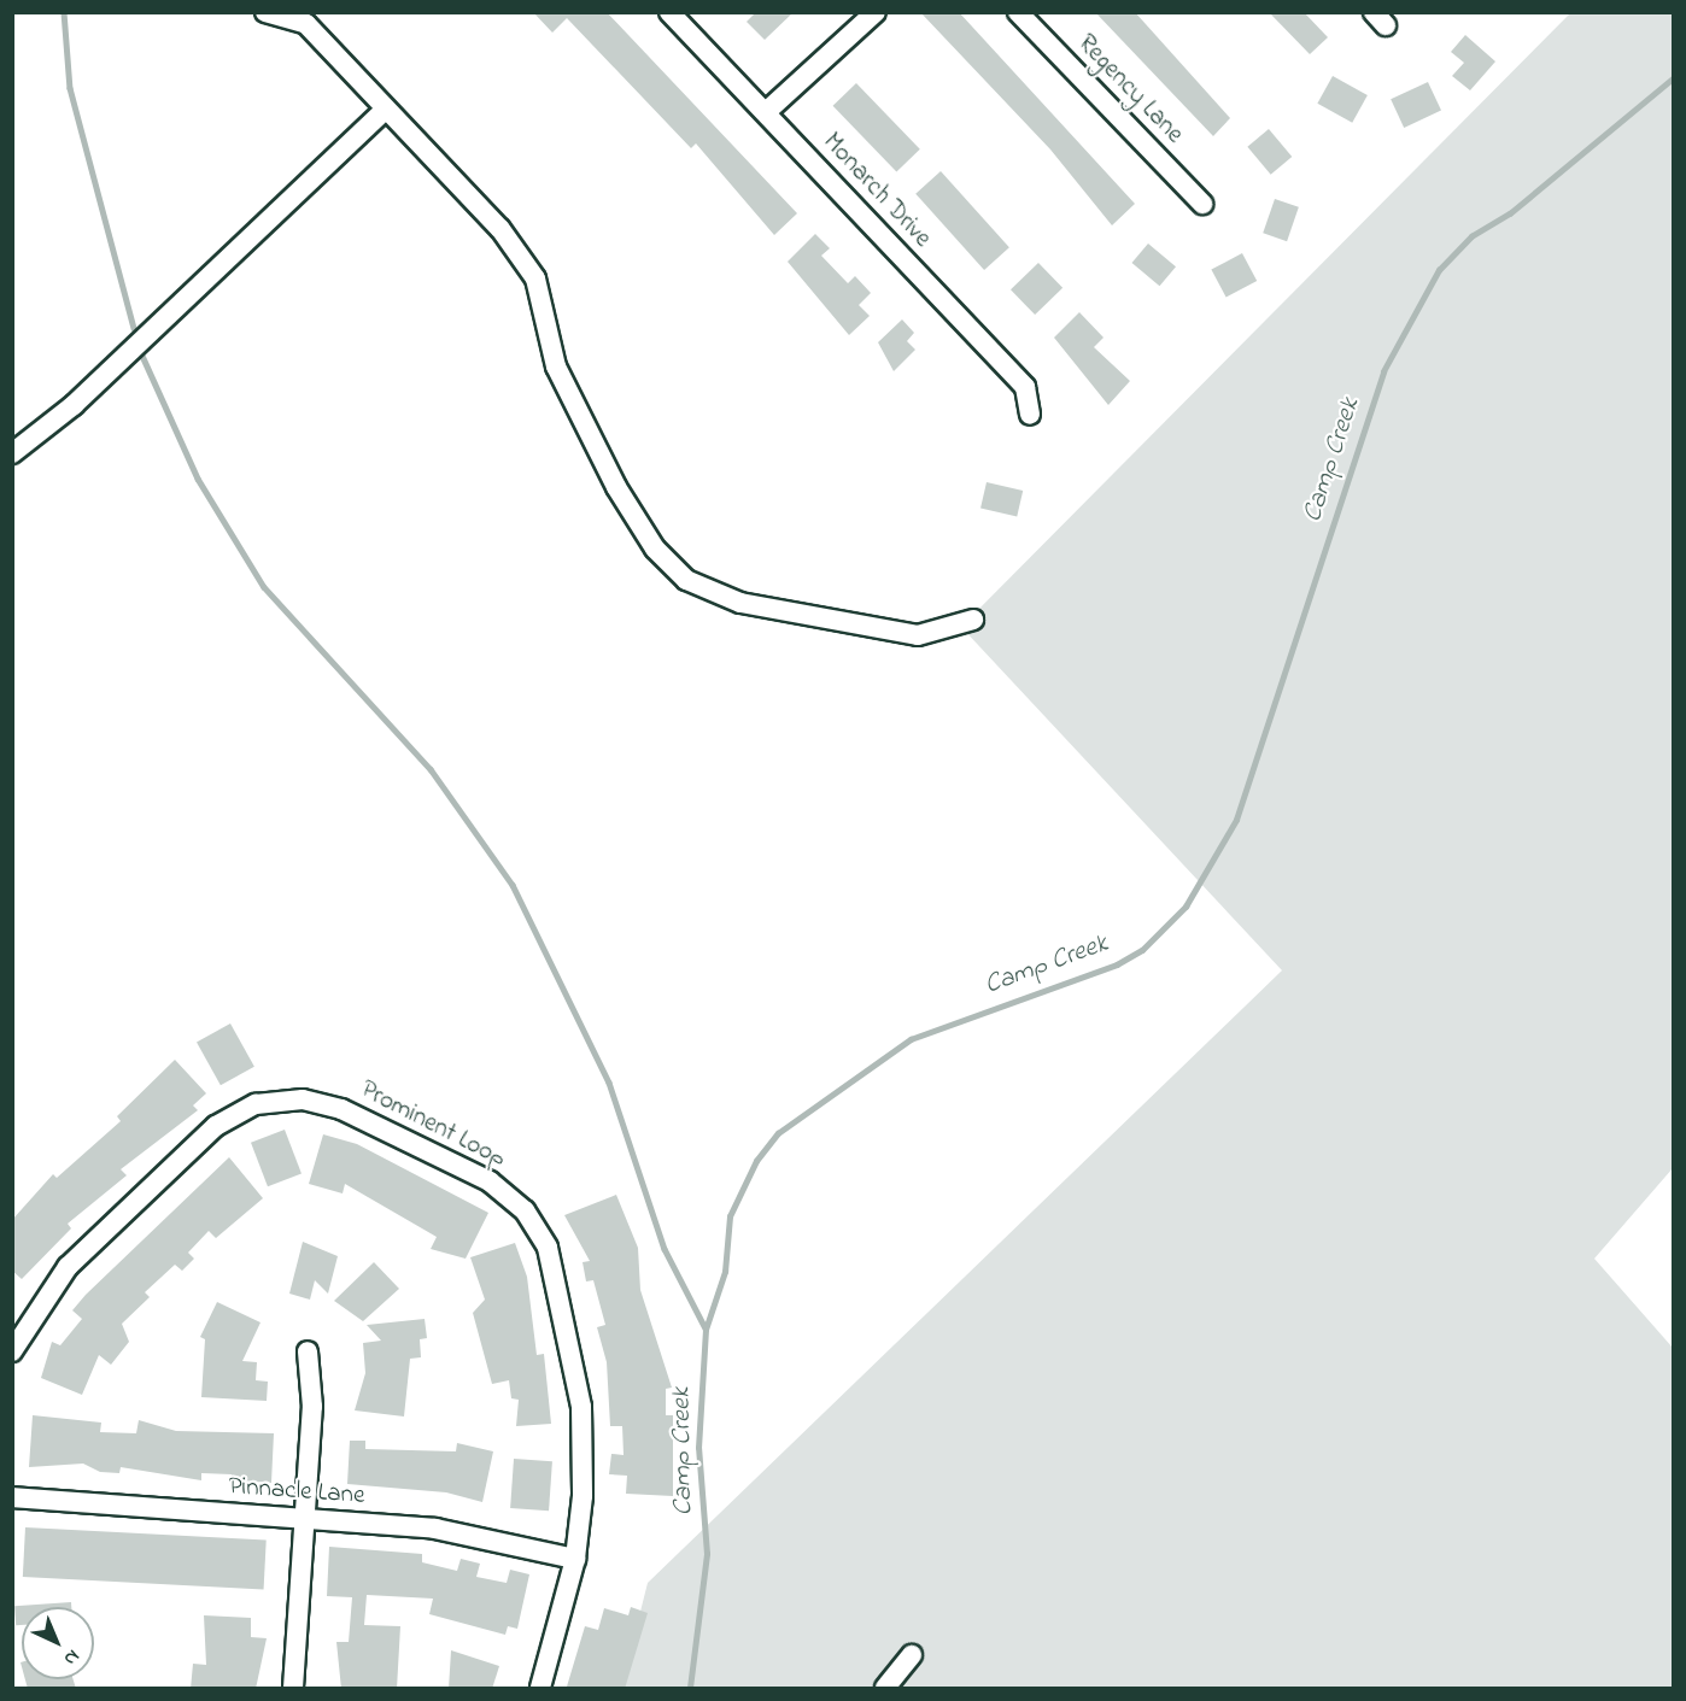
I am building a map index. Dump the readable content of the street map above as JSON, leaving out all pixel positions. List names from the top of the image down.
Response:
{
  "streets": {
    "street": [
      "Regency Lane",
      "Monarch Drive",
      "Prominent Loop",
      "Pinnacle Lane"
    ]
  },
  "crossings": [
    ["Prominent Loop", "Pinnacle Lane"]
  ],
  "water": ["Camp Creek"],
  "north": "bottom right"
}
